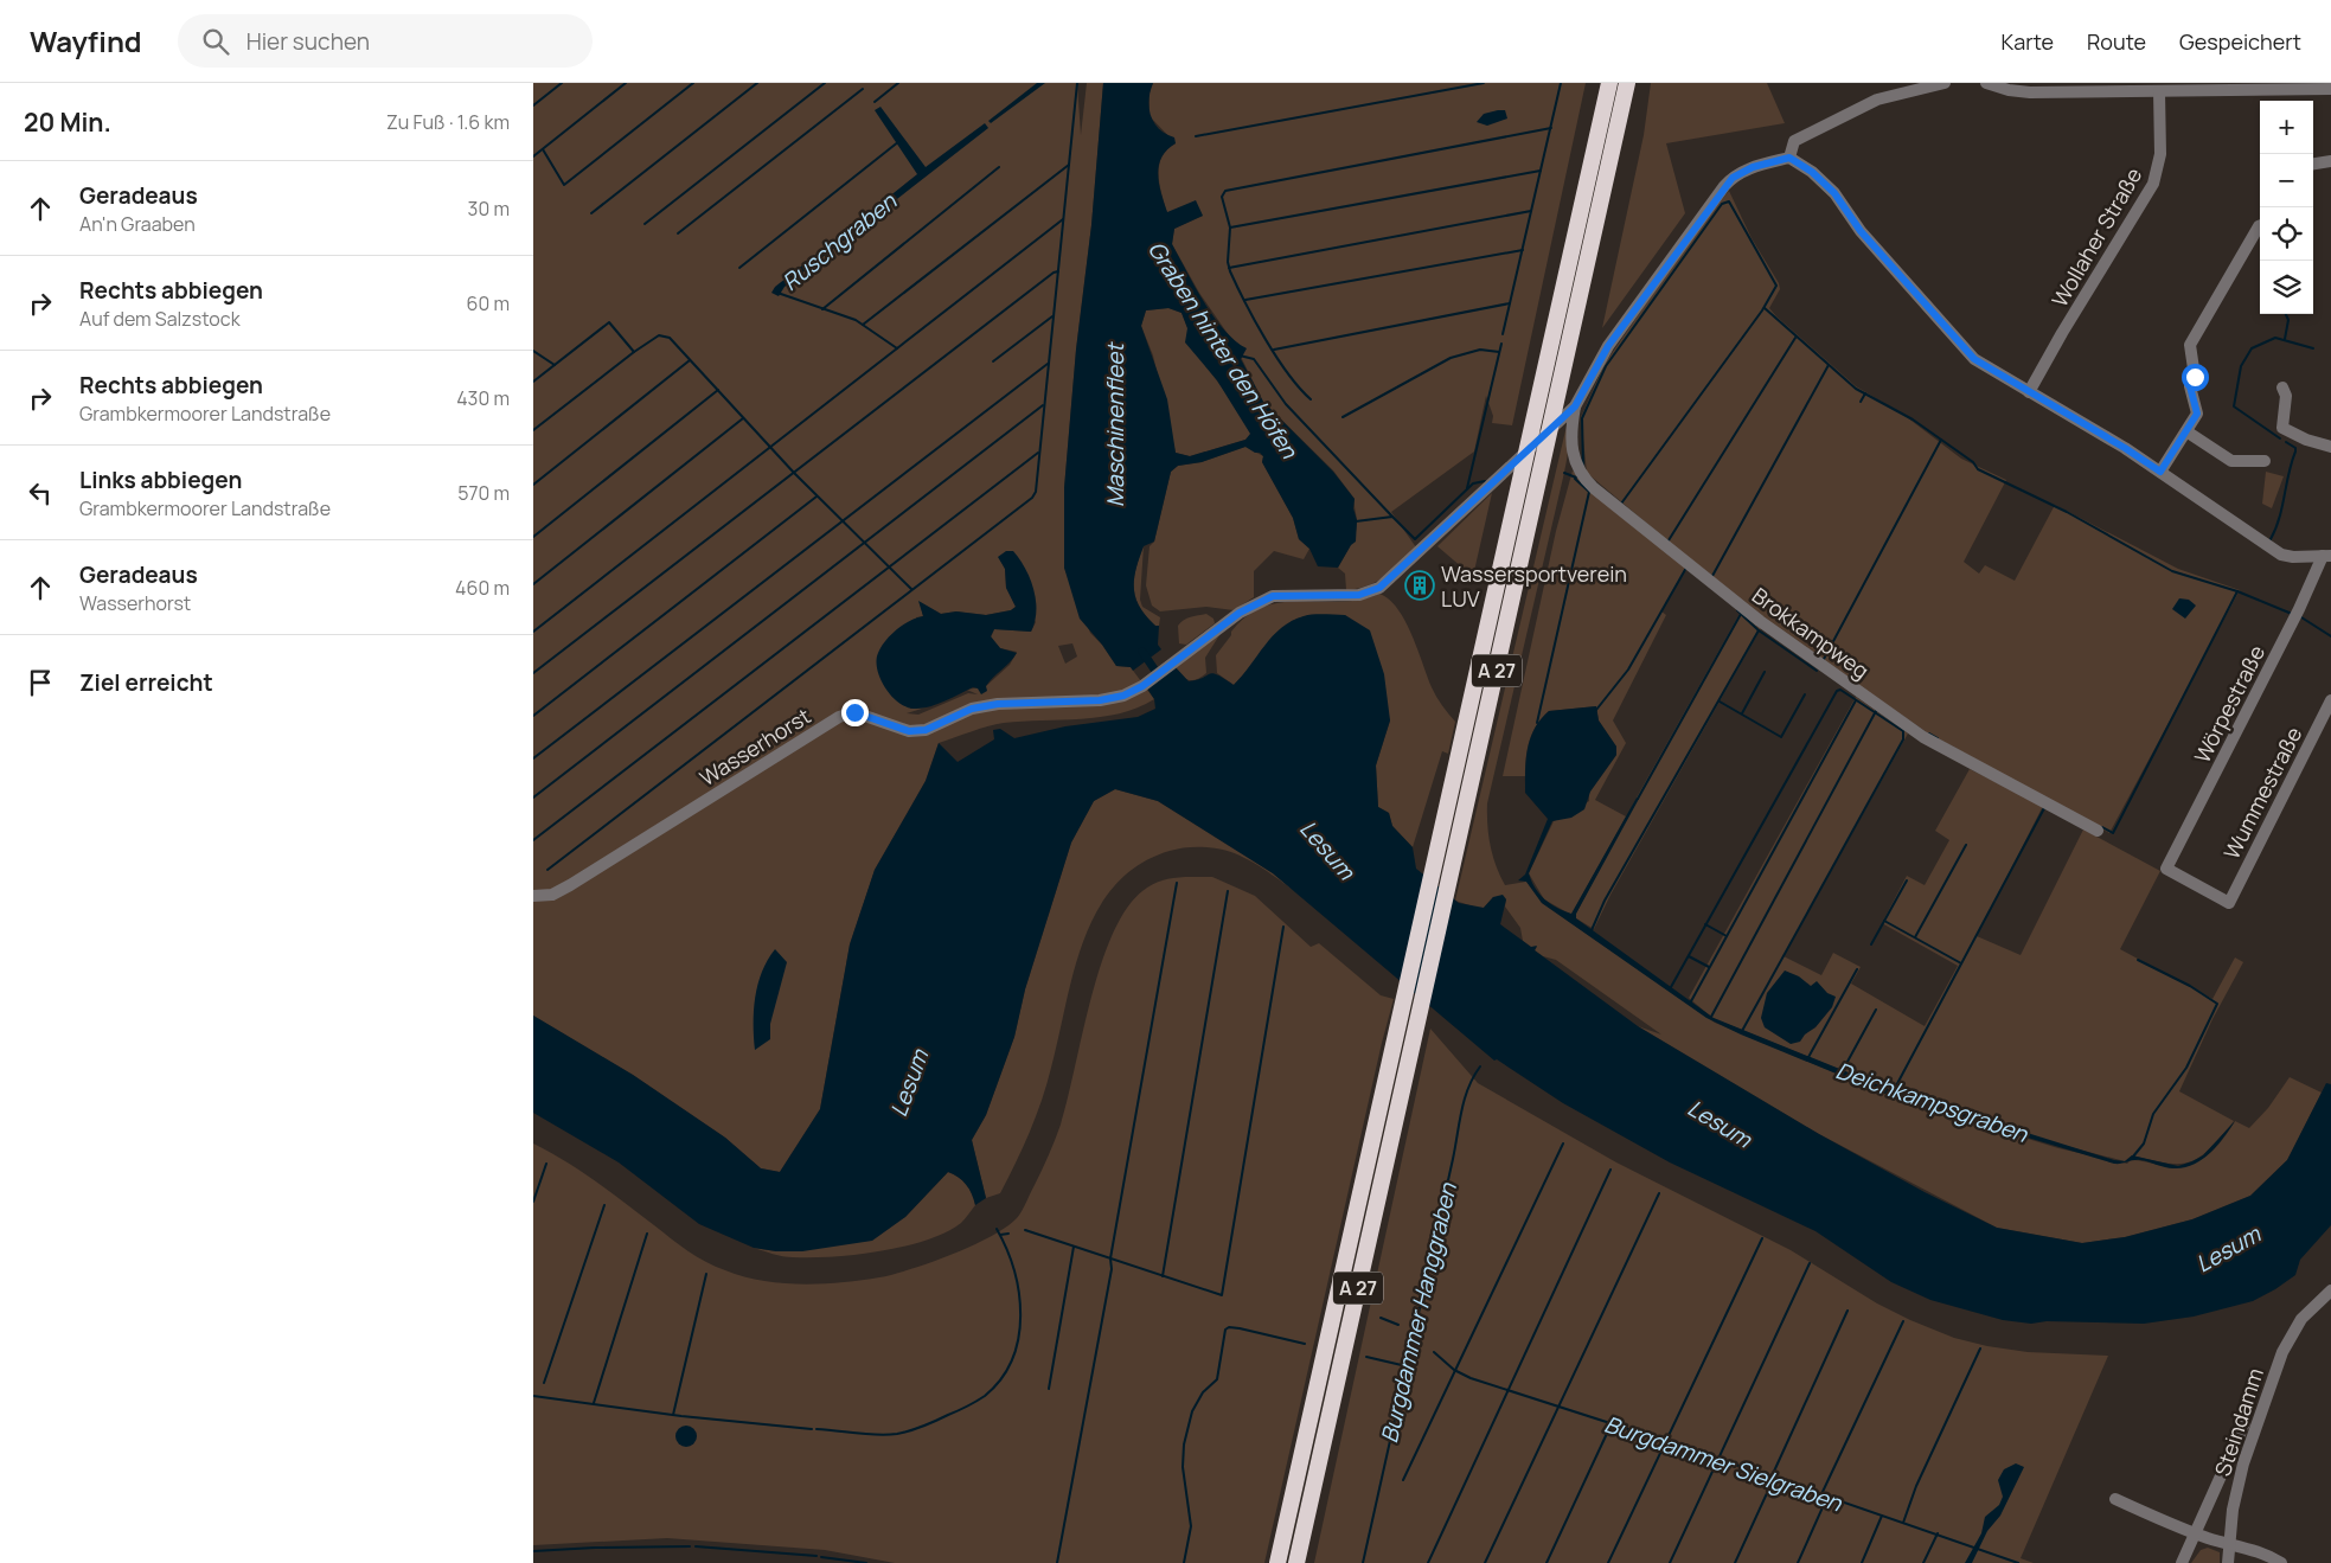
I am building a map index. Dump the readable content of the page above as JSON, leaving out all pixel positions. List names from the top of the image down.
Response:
{
  "streets": {
    "highway": ["A 27"],
    "street": [
      "Wollaher Straße",
      "Brokkampweg",
      "Wörpestraße",
      "Wasserhorst",
      "Wummestraße",
      "Steindamm"
    ]
  },
  "crossings": [
    ["Brokkampweg", "Wasserhorst"],
    ["Wörpestraße", "Wummestraße"]
  ],
  "water": [
    "Ruschgraben",
    "Graben hinter den Höfen",
    "Maschinenfleet",
    "Lesum",
    "Deichkampsgraben",
    "Burgdammer Hanggraben",
    "Burgdammer Sielgraben"
  ],
  "places": {
    "building": ["Wassersportverein LUV"]
  },
  "page": {
    "header": "Wayfind",
    "search": "Hier suchen",
    "nav": ["Karte", "Route", "Gespeichert"],
    "heading": ["20 Min.", "Zu Fuß · 1.6 km"],
    "map_buttons": ["+", "−"],
    "list": [
      ["Geradeaus", "An'n Graaben", "30 m"],
      ["Rechts abbiegen", "Auf dem Salzstock", "60 m"],
      ["Rechts abbiegen", "Grambkermoorer Landstraße", "430 m"],
      ["Links abbiegen", "Grambkermoorer Landstraße", "570 m"],
      ["Geradeaus", "Wasserhorst", "460 m"],
      "Ziel erreicht"
    ]
  }
}
